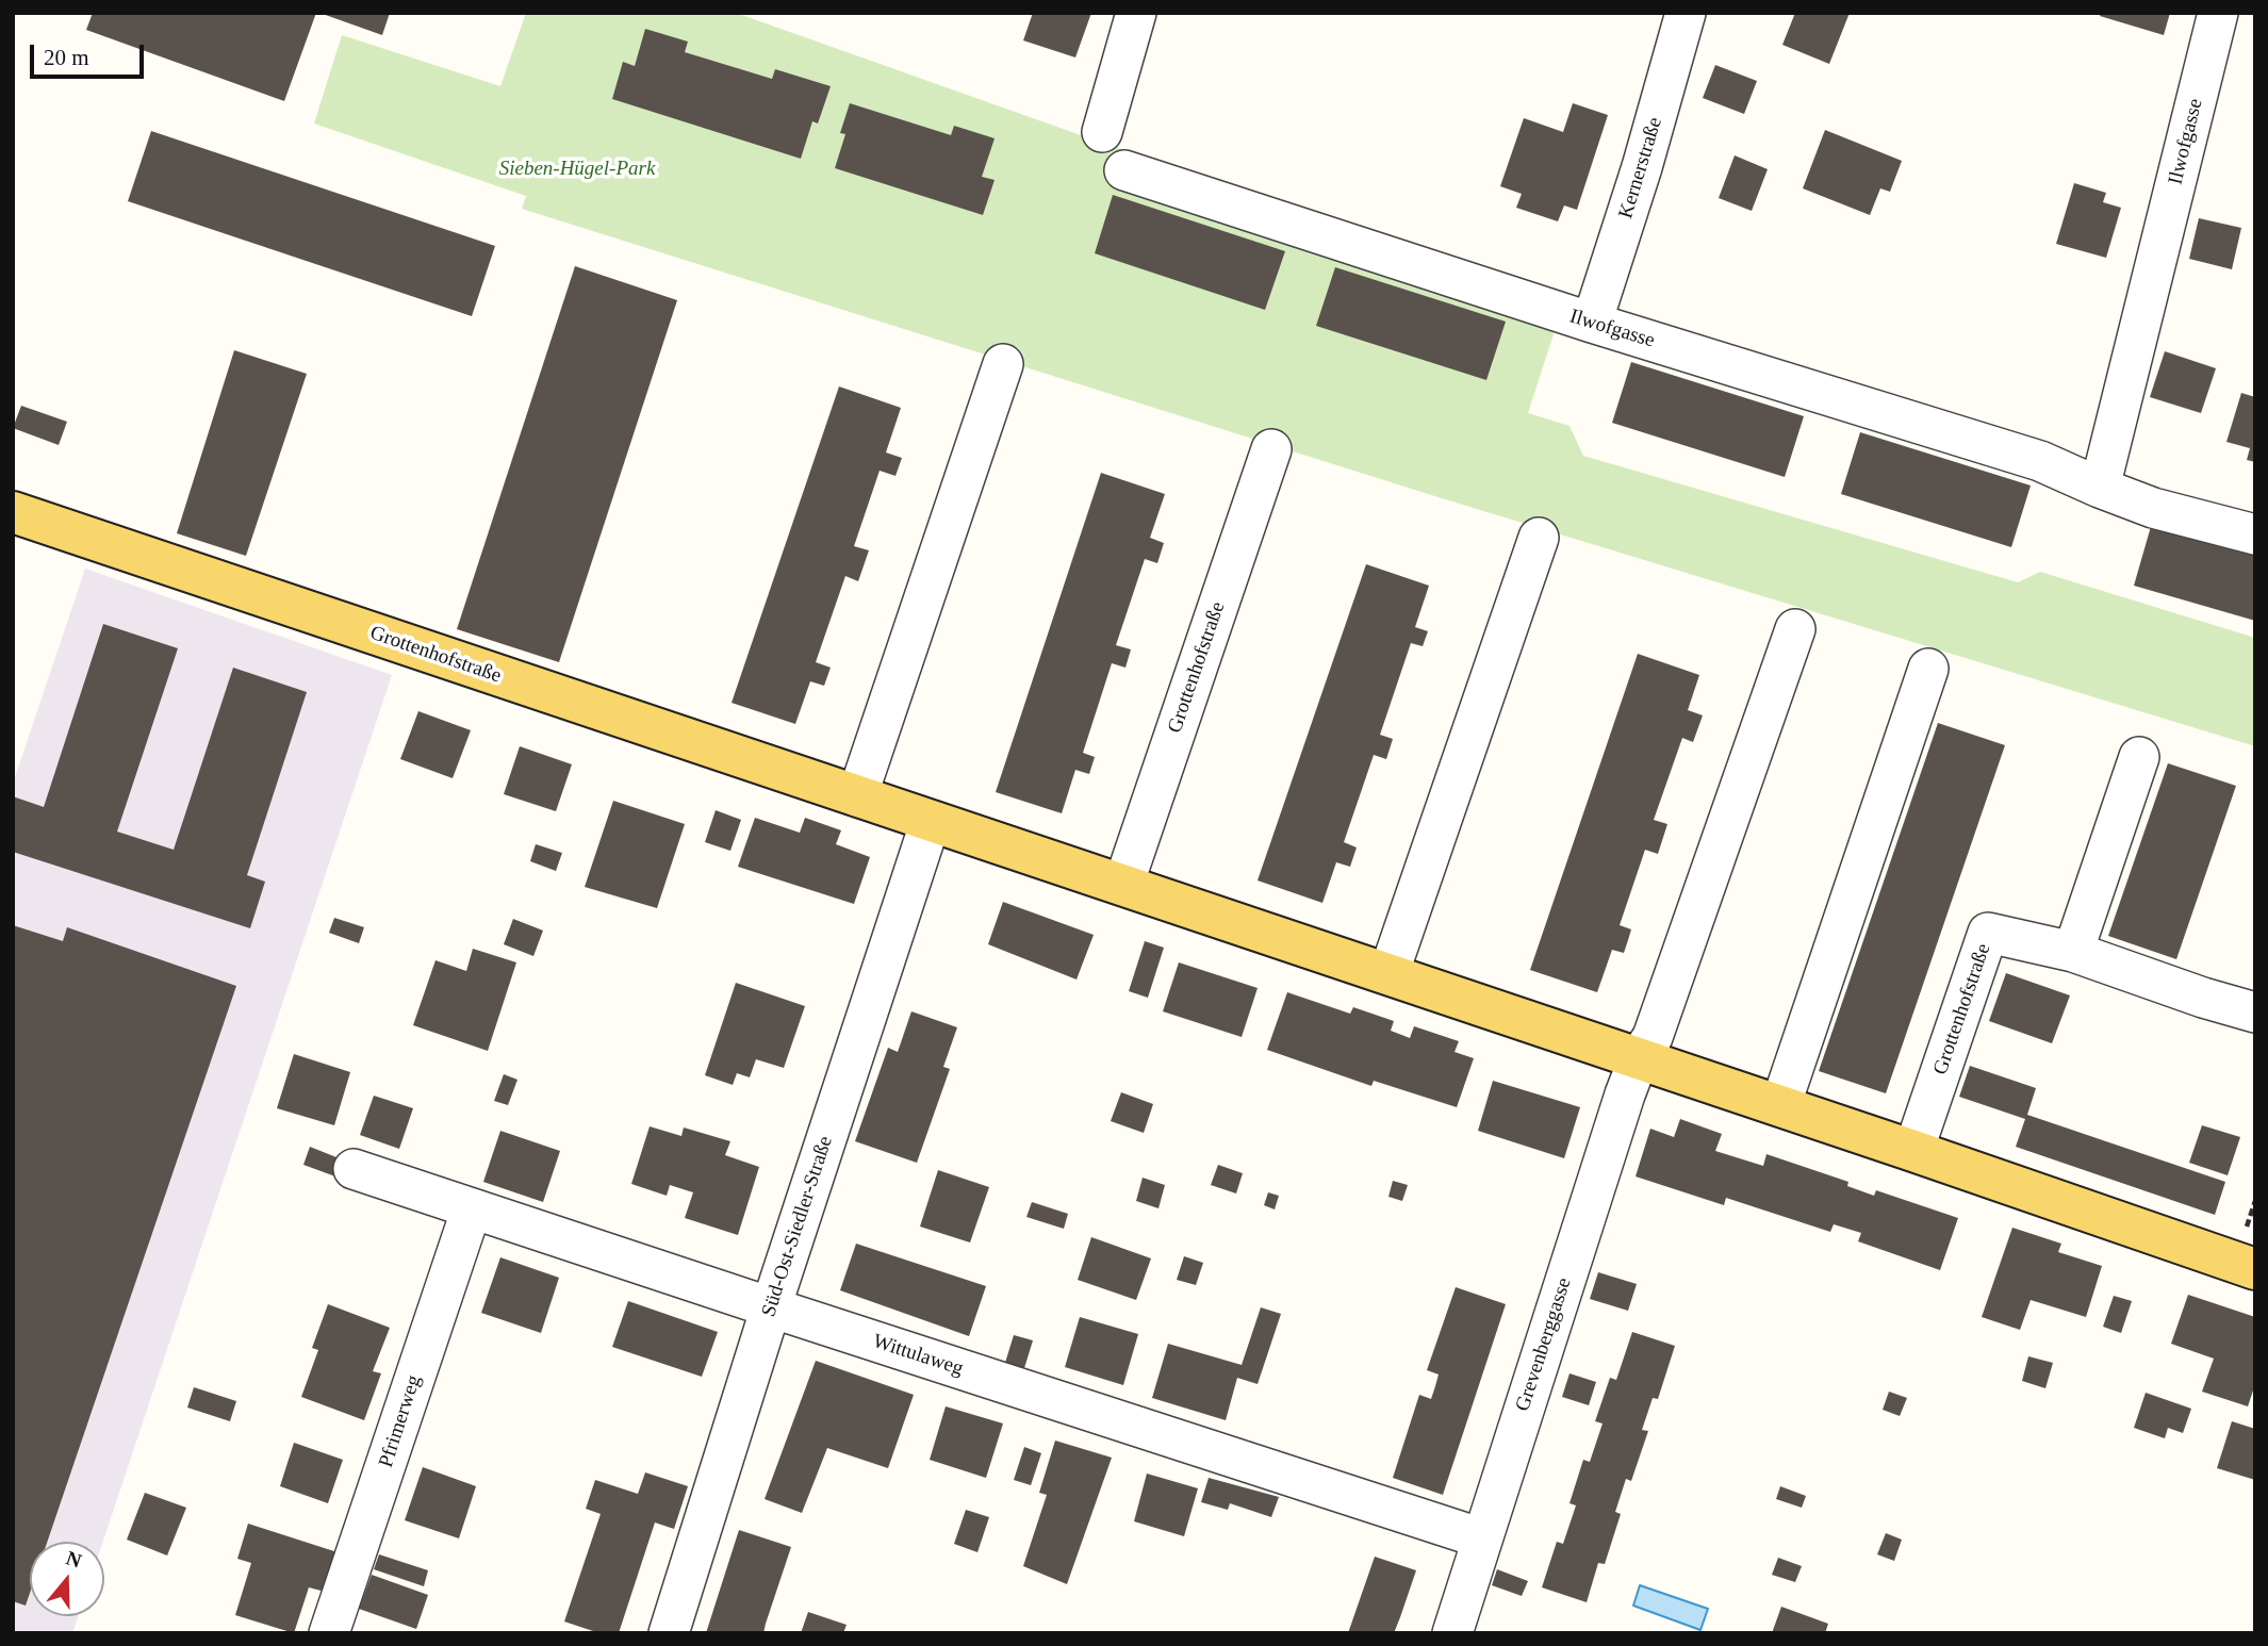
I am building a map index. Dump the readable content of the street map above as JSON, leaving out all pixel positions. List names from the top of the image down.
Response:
{
  "streets": {
    "main road": ["Grottenhofstraße"],
    "street": [
      "Ilwofgasse",
      "Kernerstraße",
      "Süd-Ost-Siedler-Straße",
      "Grevenberggasse",
      "Wittulaweg",
      "Pfrimerweg"
    ]
  },
  "crossings": [
    ["Ilwofgasse", "Kernerstraße"],
    ["Grottenhofstraße", "Süd-Ost-Siedler-Straße"],
    ["Grottenhofstraße", "Grevenberggasse"],
    ["Süd-Ost-Siedler-Straße", "Wittulaweg"],
    ["Grevenberggasse", "Wittulaweg"],
    ["Wittulaweg", "Pfrimerweg"]
  ],
  "parks": ["Sieben-Hügel-Park"],
  "scale_bar": "20 m",
  "north": "top"
}
